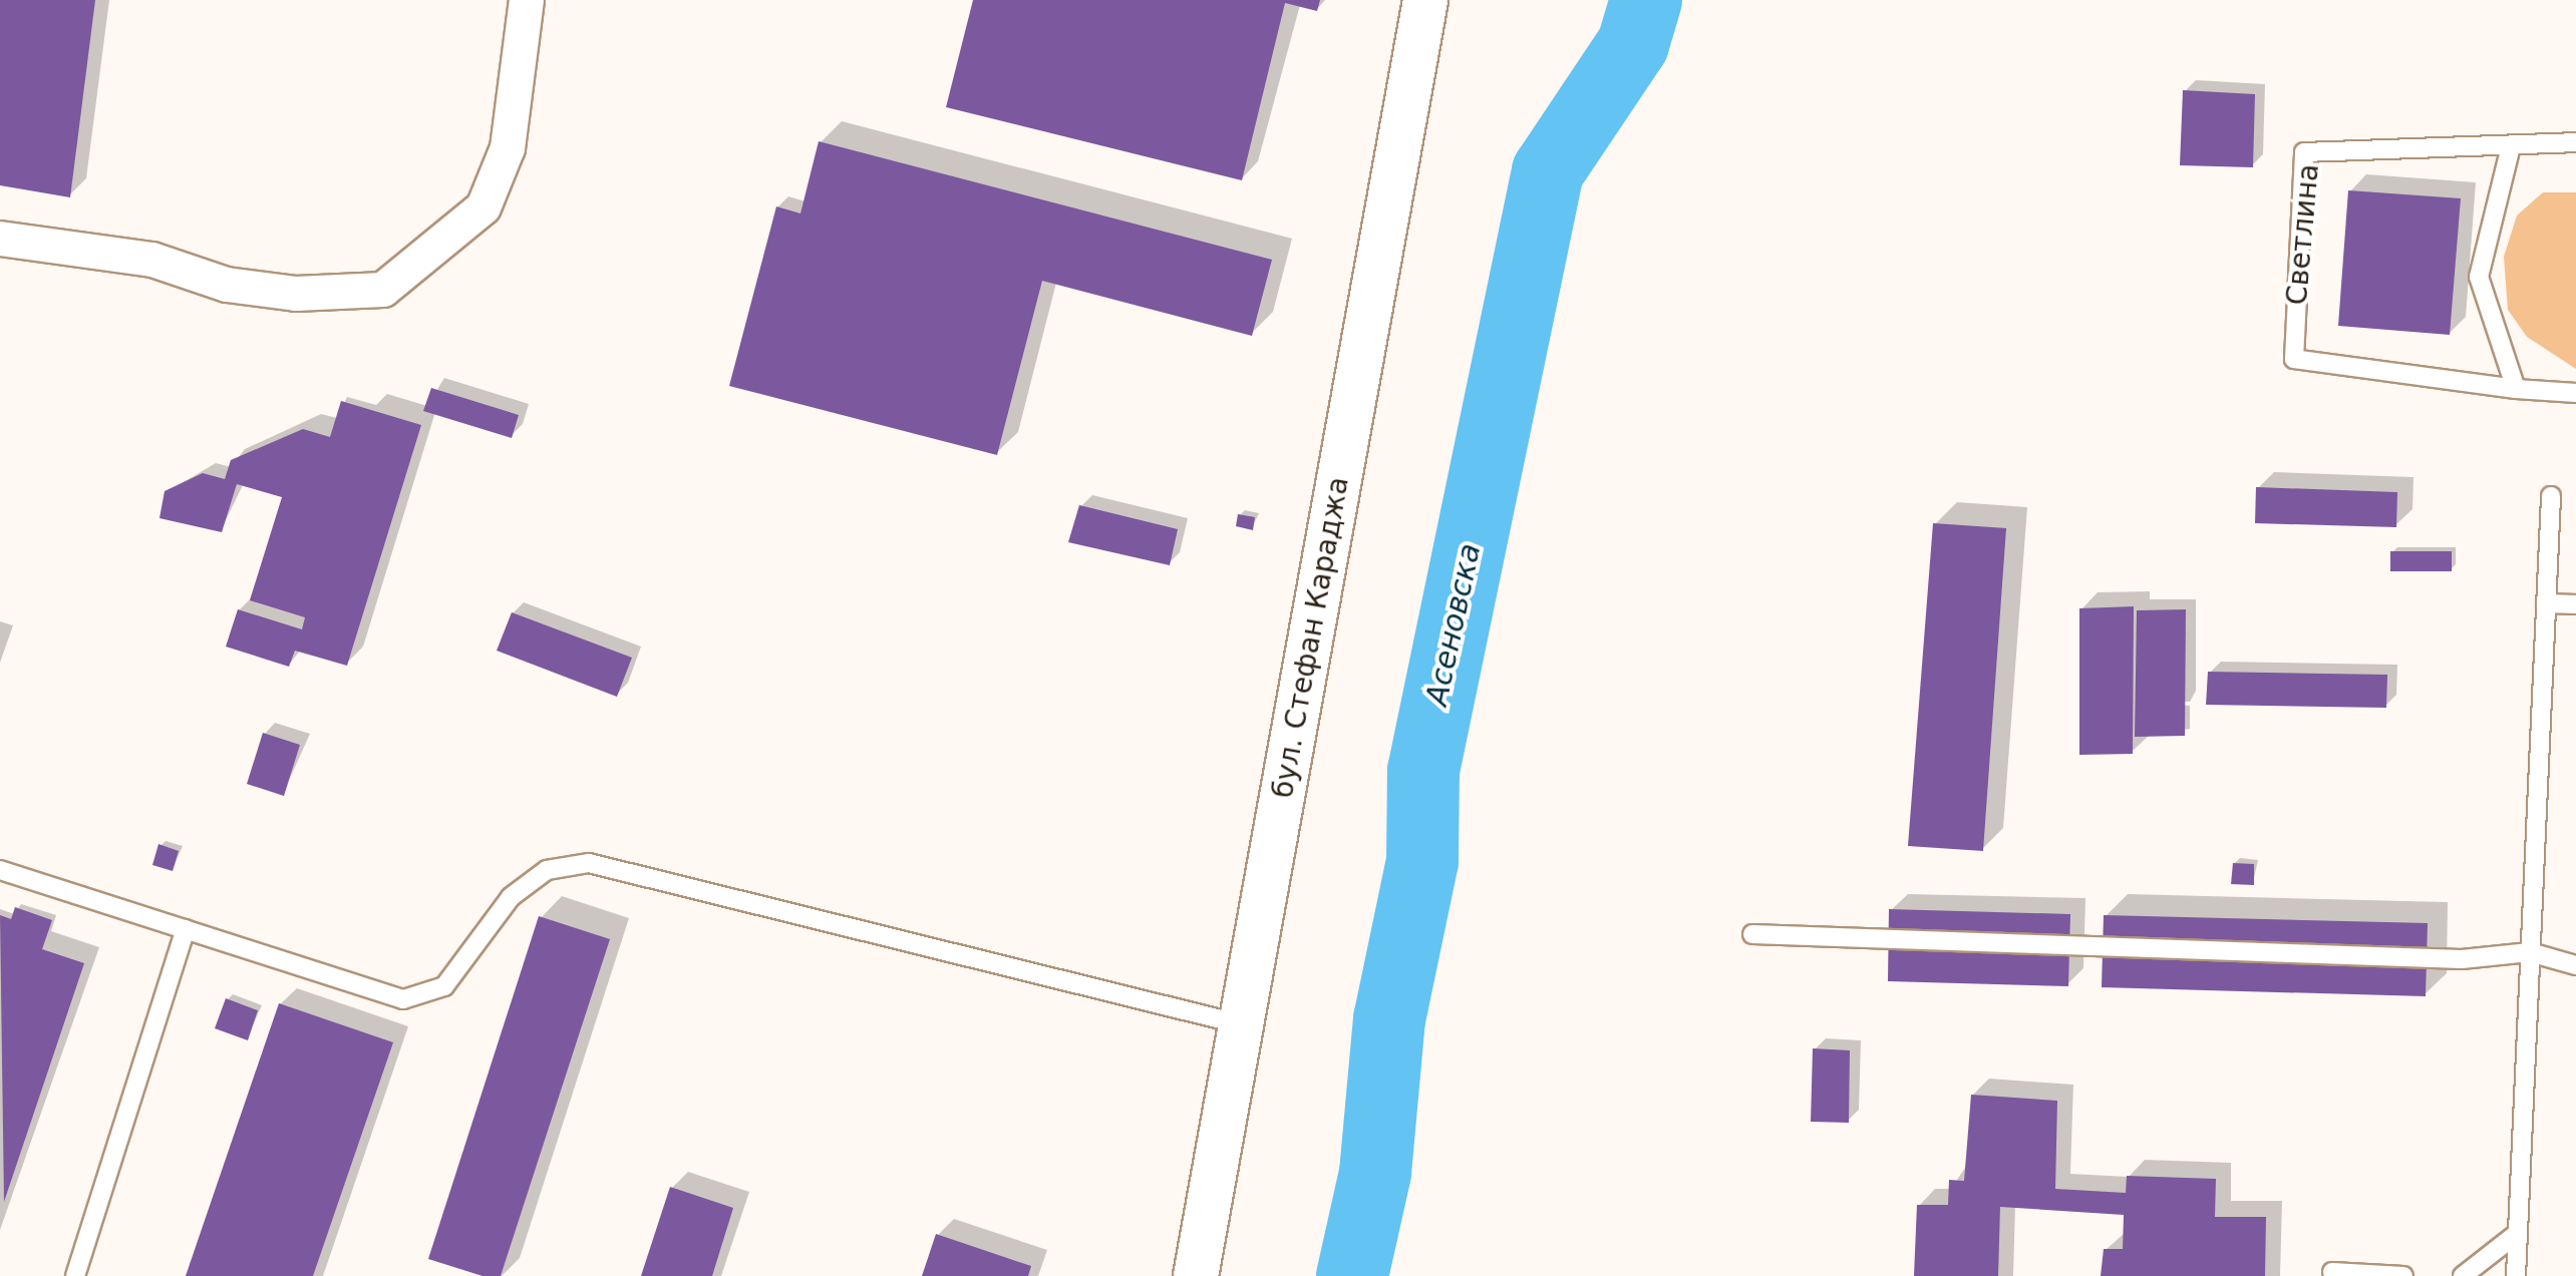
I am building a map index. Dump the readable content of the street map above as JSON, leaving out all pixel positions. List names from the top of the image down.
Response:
{
  "streets": {
    "main road": ["бул. Стефан Караджа"],
    "lane": ["Светлина"]
  },
  "water": ["Асеновска"]
}
